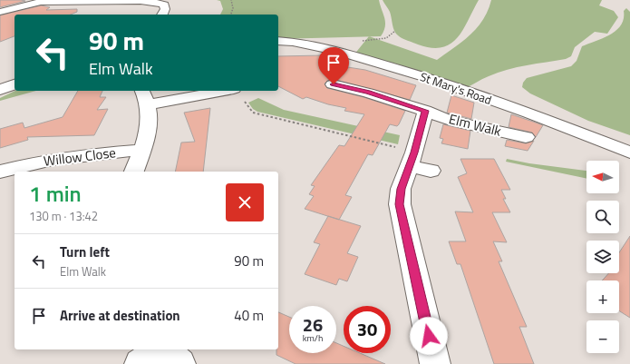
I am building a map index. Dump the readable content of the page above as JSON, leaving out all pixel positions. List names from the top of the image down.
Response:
{
  "streets": {
    "street": ["St Mary's Road", "Elm Walk", "Willow Close"]
  },
  "north": "left",
  "page": {
    "turn": ["90 m", "Elm Walk"],
    "map_buttons": ["+", "−"],
    "heading": ["1 min", "130 m · 13:42"],
    "list": [
      {
        "name": "Turn left",
        "note": "Elm Walk",
        "value": "90 m"
      },
      {
        "name": "Arrive at destination",
        "value": "40 m"
      }
    ],
    "speed": "26 km/h",
    "limit": "30"
  }
}
